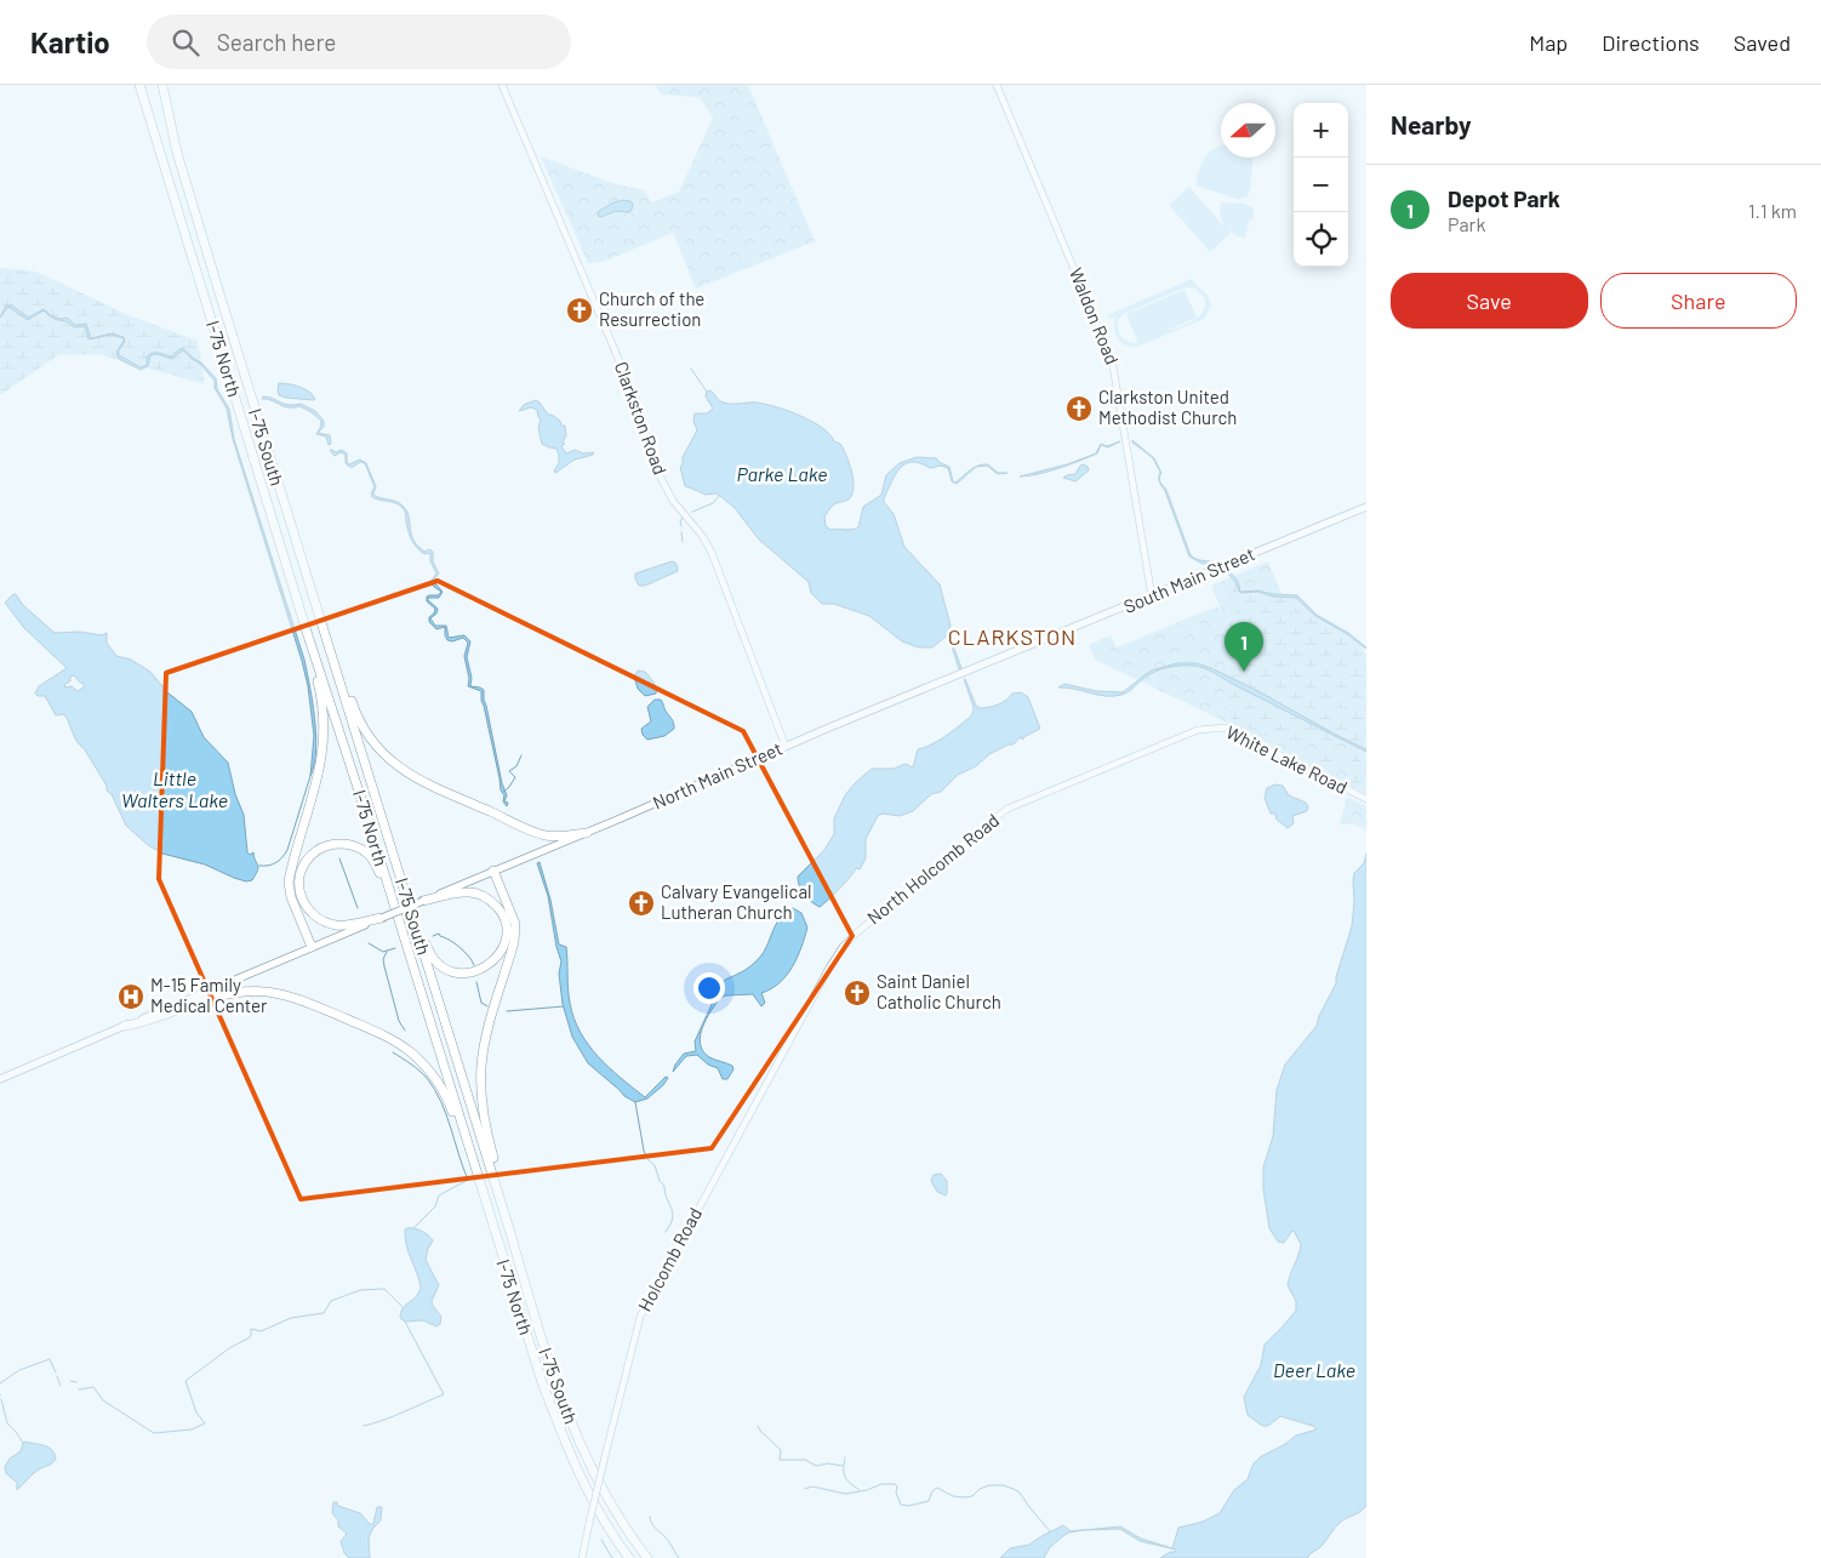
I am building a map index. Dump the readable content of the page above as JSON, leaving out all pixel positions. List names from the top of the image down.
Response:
{
  "streets": {
    "highway": ["I-75 North", "I-75 South"],
    "main road": ["South Main Street", "North Main Street"],
    "street": [
      "Waldon Road",
      "Clarkston Road",
      "White Lake Road",
      "North Holcomb Road",
      "Holcomb Road"
    ]
  },
  "crossings": [
    ["Waldon Road", "South Main Street"],
    ["Clarkston Road", "North Main Street"],
    ["South Main Street", "North Main Street"],
    ["White Lake Road", "North Holcomb Road"],
    ["North Holcomb Road", "Holcomb Road"]
  ],
  "districts": ["CLARKSTON"],
  "water": ["Parke Lake", "Little Walters Lake", "Deer Lake"],
  "places": {
    "church": [
      "Church of the Resurrection",
      "Clarkston United Methodist Church",
      "Calvary Evangelical Lutheran Church",
      "Saint Daniel Catholic Church"
    ],
    "hospital": ["M-15 Family Medical Center"]
  },
  "north": "left",
  "page": {
    "header": "Kartio",
    "search": "Search here",
    "nav": ["Map", "Directions", "Saved"],
    "heading": "Nearby",
    "map_buttons": ["+", "−"],
    "list": [
      {
        "mark": "1",
        "name": "Depot Park",
        "note": "Park",
        "value": "1.1 km"
      }
    ],
    "buttons": ["Save", "Share"],
    "pins": "1"
  }
}
